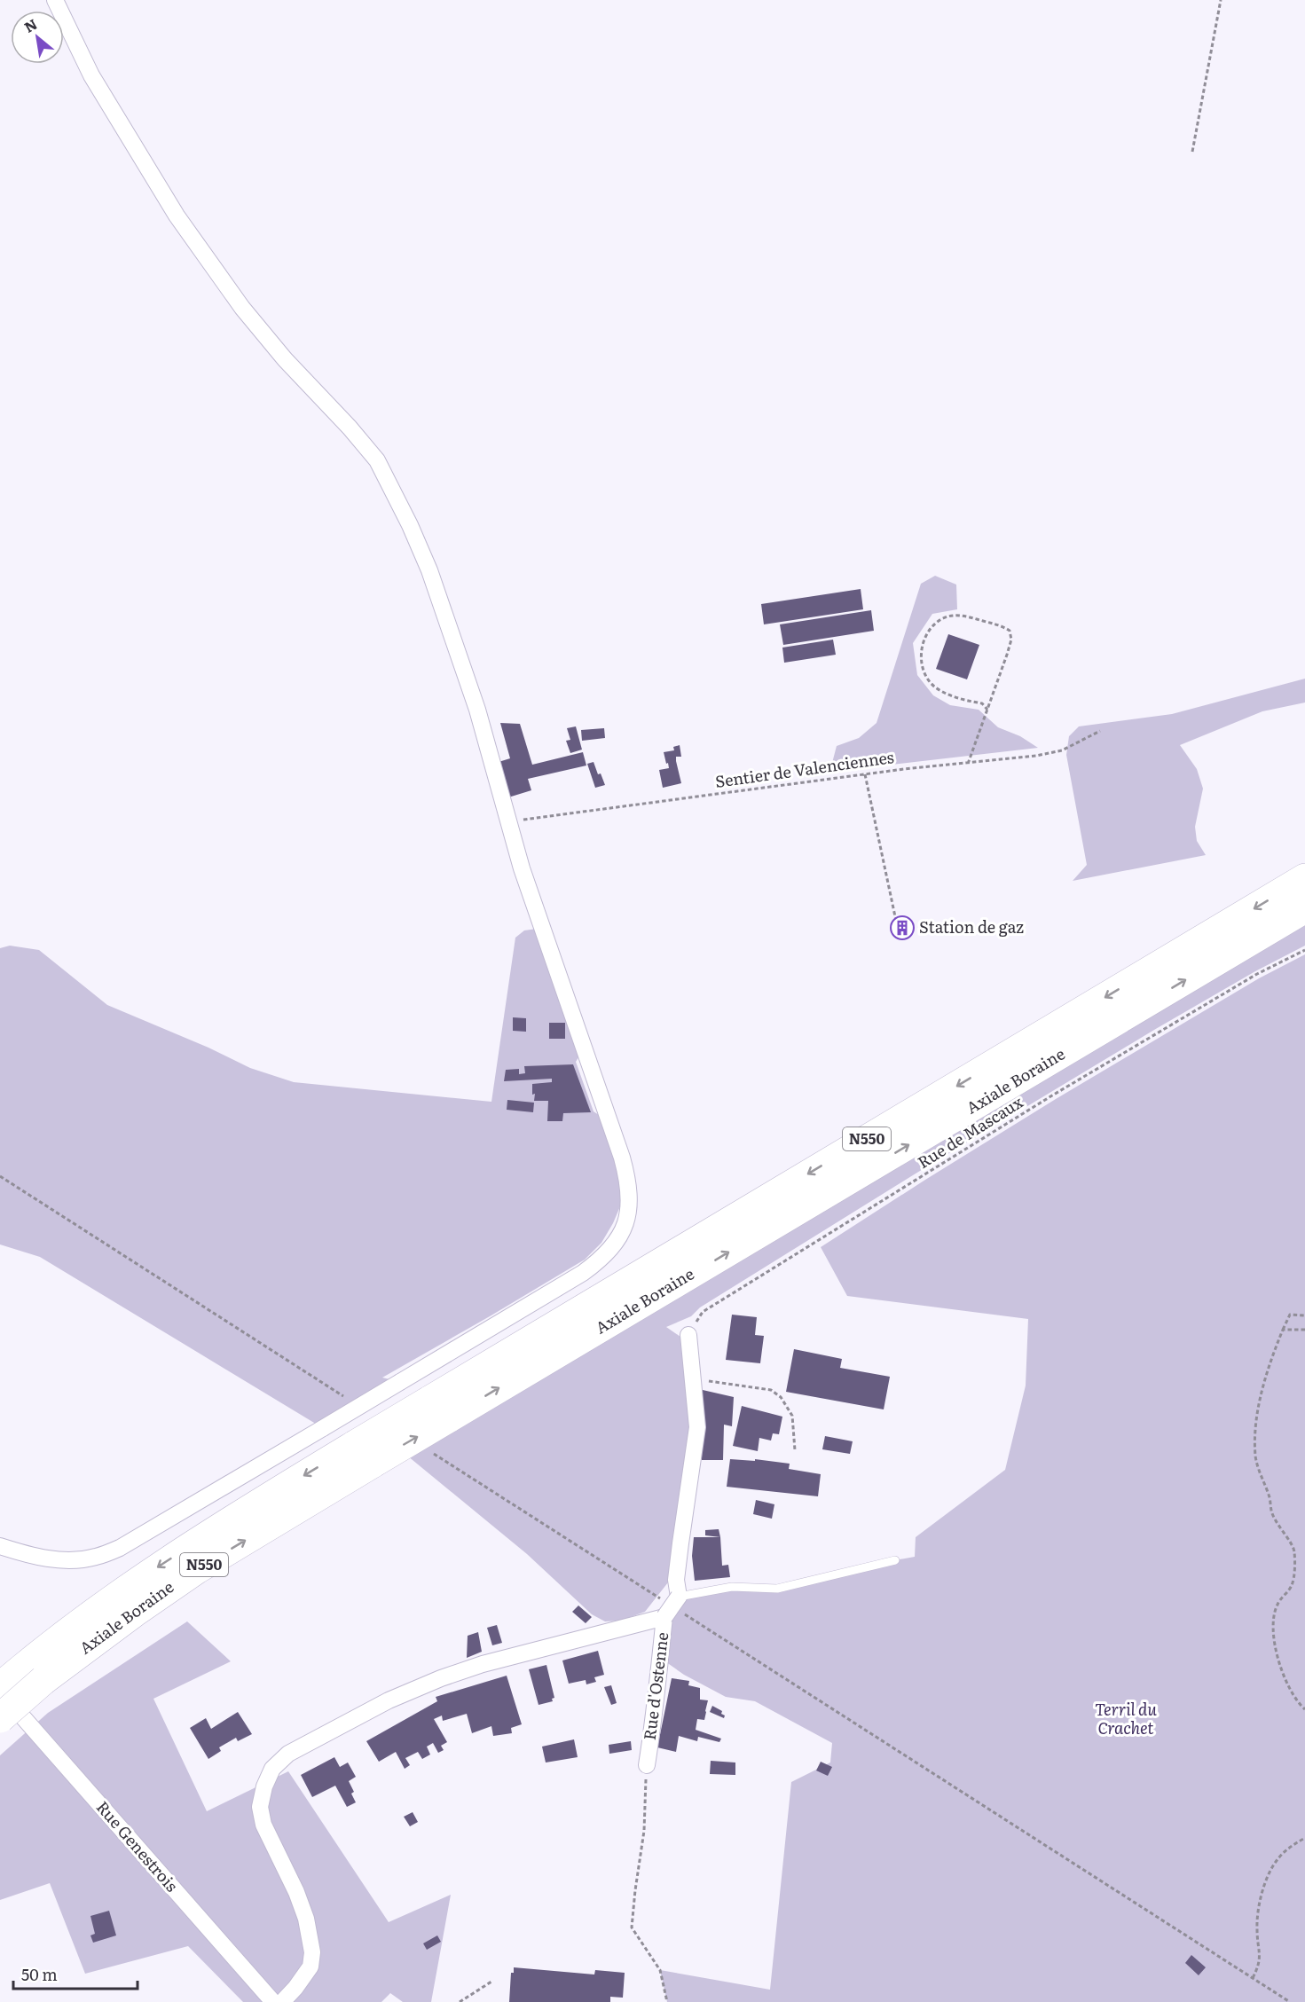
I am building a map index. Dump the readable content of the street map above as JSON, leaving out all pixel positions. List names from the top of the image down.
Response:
{
  "streets": {
    "highway": ["Axiale Boraine", "N550"],
    "street": ["Rue d'Ostenne", "Rue Genestrois"],
    "path": ["Sentier de Valenciennes", "Rue de Mascaux"]
  },
  "crossings": [
    ["Axiale Boraine", "Rue Genestrois"]
  ],
  "parks": ["Terril du Crachet"],
  "places": {
    "building": ["Station de gaz"]
  },
  "scale_bar": "50 m",
  "north": "top left"
}
